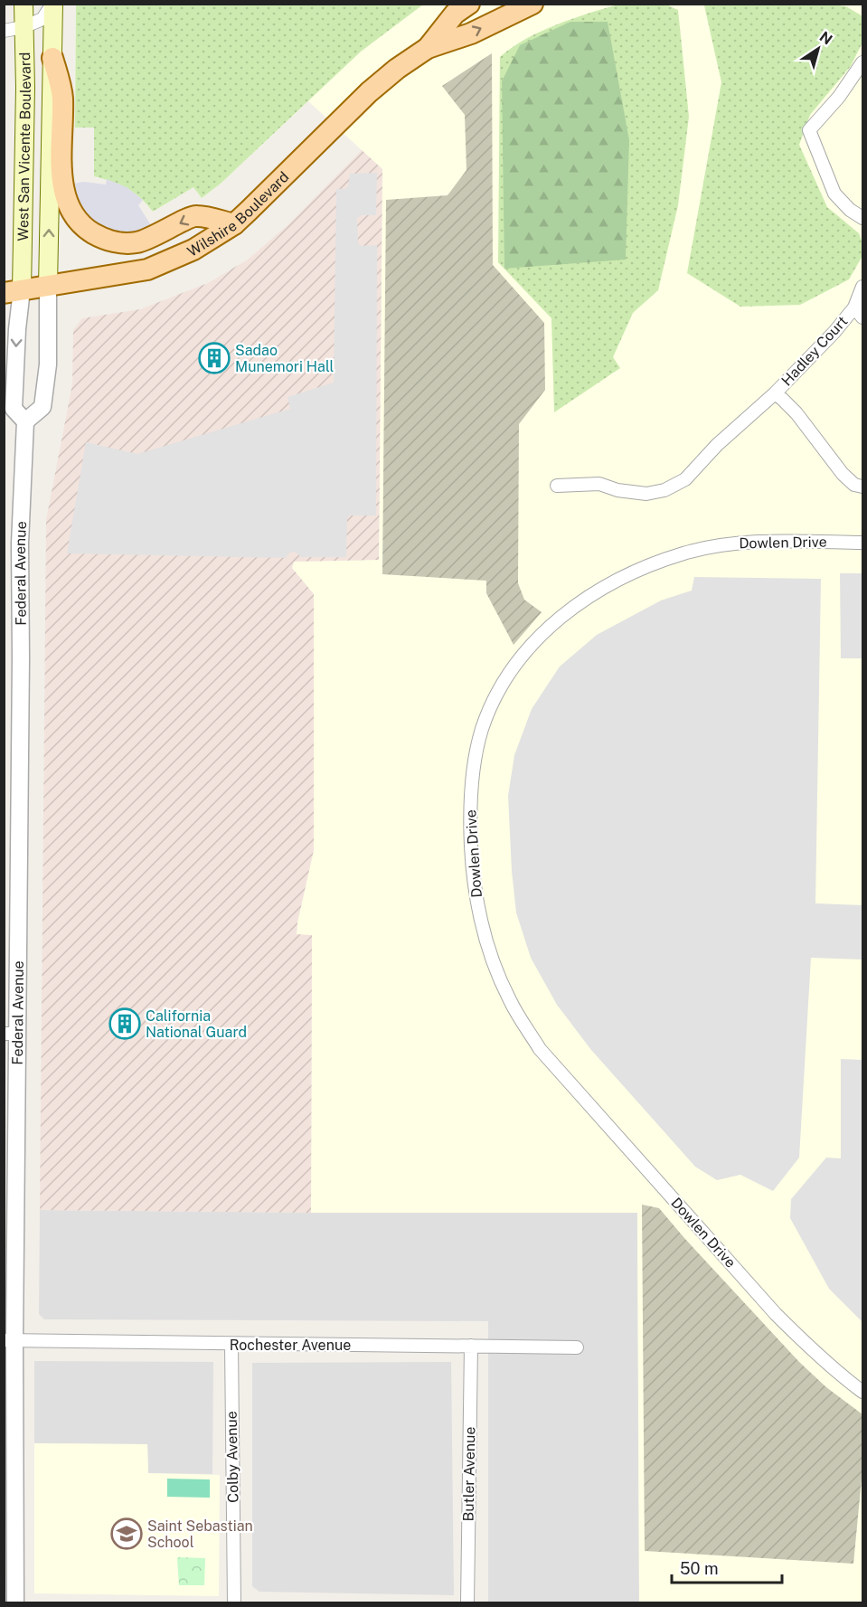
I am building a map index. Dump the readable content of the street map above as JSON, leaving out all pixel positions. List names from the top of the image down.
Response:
{
  "streets": {
    "main road": ["West San Vicente Boulevard", "Wilshire Boulevard"],
    "street": [
      "Hadley Court",
      "Dowlen Drive",
      "Federal Avenue",
      "Rochester Avenue",
      "Colby Avenue",
      "Butler Avenue"
    ]
  },
  "crossings": [
    ["West San Vicente Boulevard", "Wilshire Boulevard"],
    ["West San Vicente Boulevard", "Federal Avenue"],
    ["Wilshire Boulevard", "Federal Avenue"],
    ["Federal Avenue", "Rochester Avenue"],
    ["Rochester Avenue", "Colby Avenue"],
    ["Rochester Avenue", "Butler Avenue"]
  ],
  "places": {
    "building": ["Sadao Munemori Hall", "California National Guard"],
    "school or university": ["Saint Sebastian School"]
  },
  "scale_bar": "50 m",
  "north": "top right"
}
